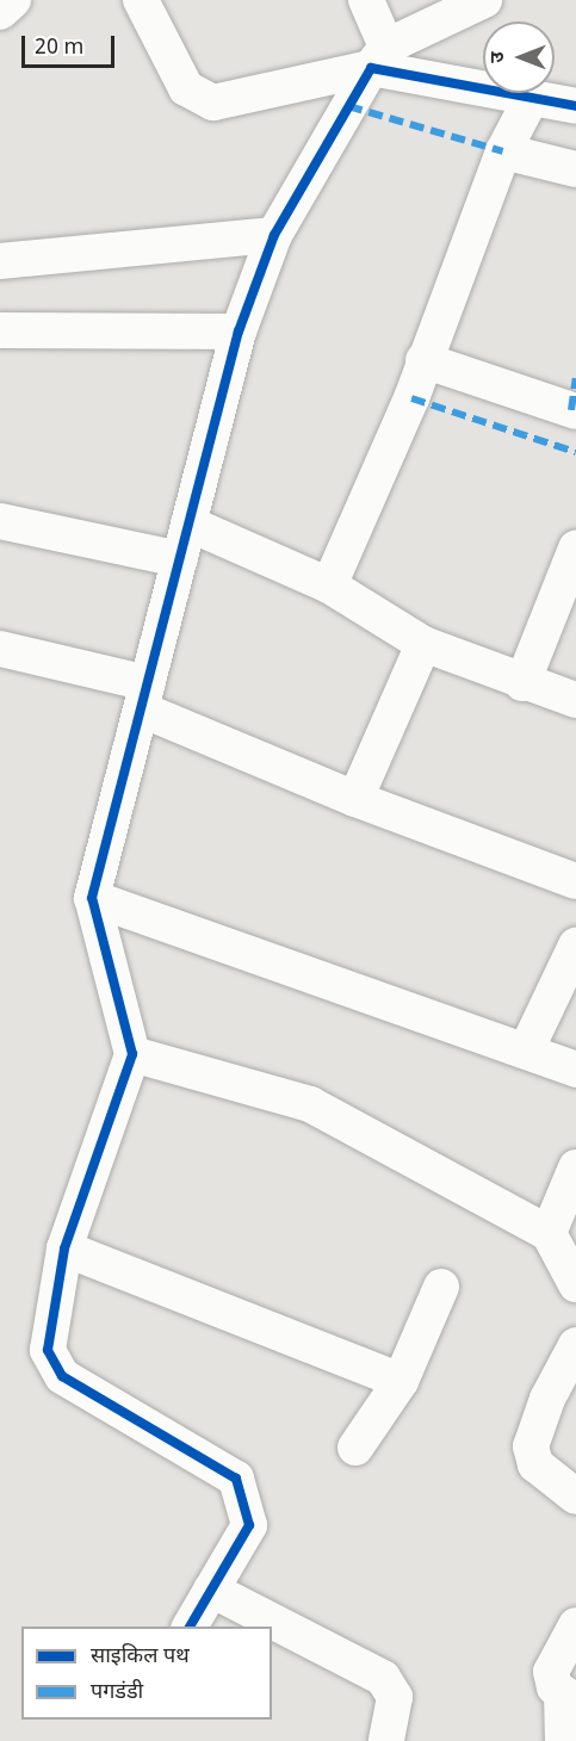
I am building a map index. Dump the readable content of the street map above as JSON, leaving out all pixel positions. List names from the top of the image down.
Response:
{
  "legend": ["साइकिल पथ", "पगडंडी"],
  "scale_bar": "20 m",
  "north": "left"
}
